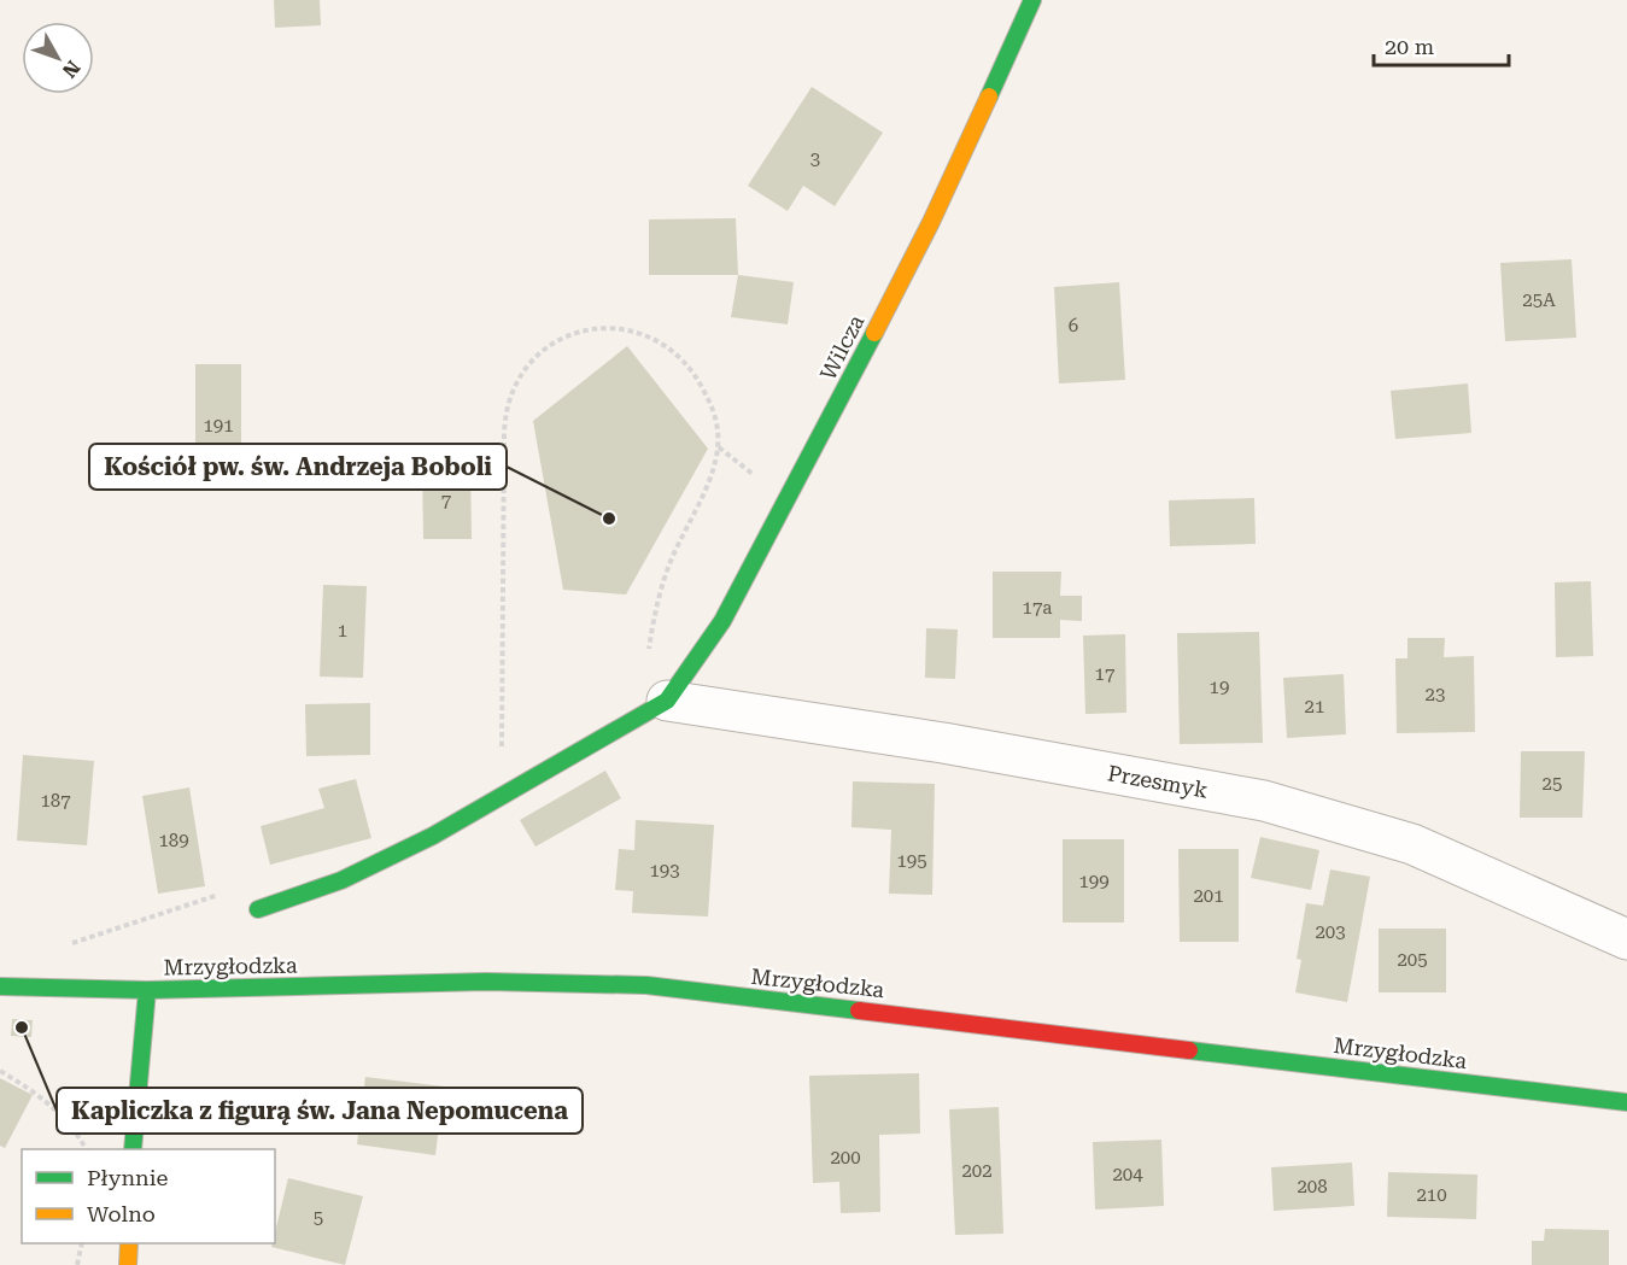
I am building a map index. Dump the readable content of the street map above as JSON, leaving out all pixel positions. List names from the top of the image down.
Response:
{
  "streets": {
    "street": ["Wilcza", "Przesmyk", "Mrzygłodzka"]
  },
  "crossings": [
    ["Wilcza", "Przesmyk"]
  ],
  "places": ["Kościół pw. św. Andrzeja Boboli", "Kapliczka z figurą św. Jana Nepomucena"],
  "house_numbers": [
    "3",
    "25A",
    "6",
    "191",
    "7",
    "17a",
    "1",
    "17",
    "19",
    "23",
    "21",
    "25",
    "187",
    "189",
    "195",
    "193",
    "199",
    "201",
    "203",
    "205",
    "200",
    "202",
    "204",
    "208",
    "210",
    "5"
  ],
  "legend": ["Płynnie", "Wolno"],
  "scale_bar": "20 m",
  "north": "bottom right"
}
